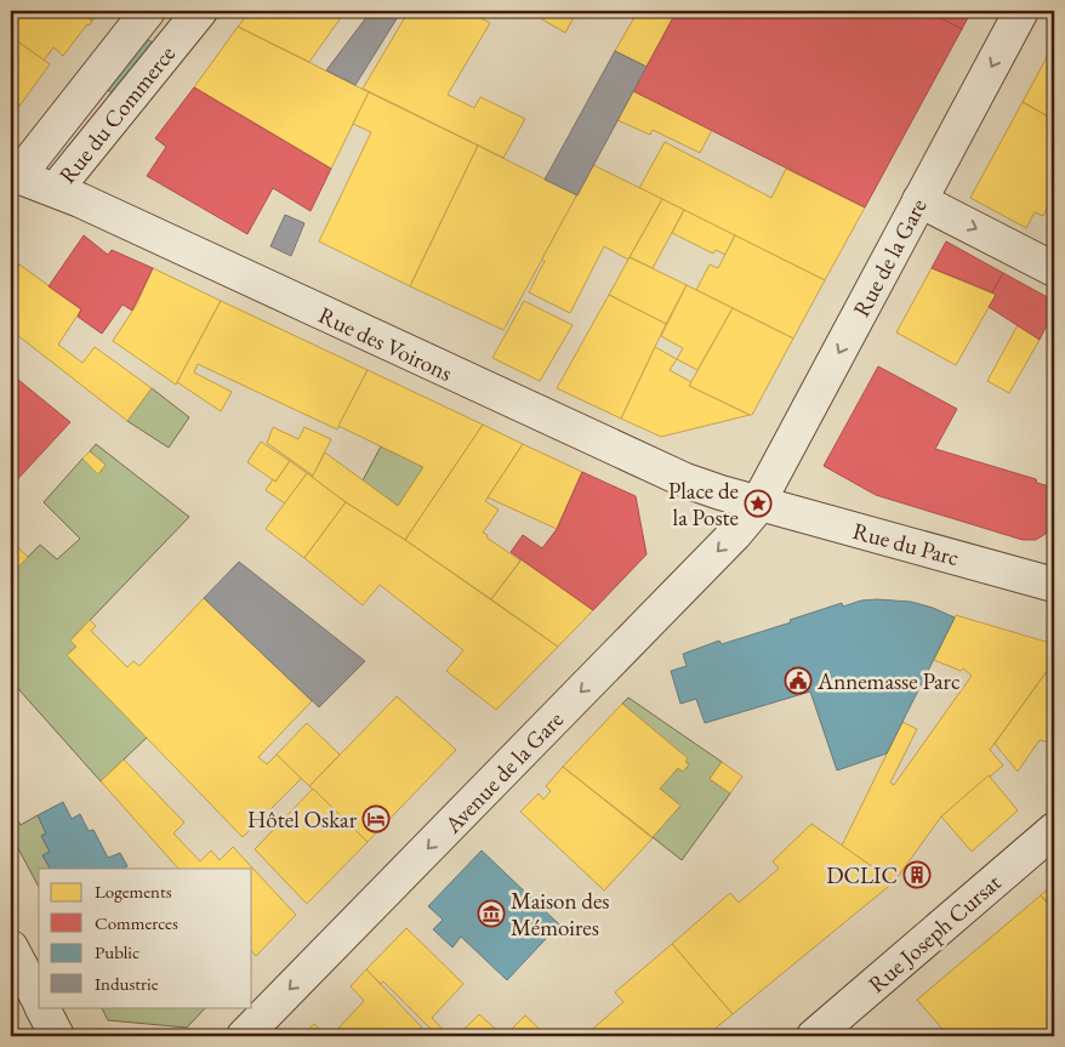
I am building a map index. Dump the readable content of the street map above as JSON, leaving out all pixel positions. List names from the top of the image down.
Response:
{
  "streets": {
    "street": [
      "Rue du Commerce",
      "Rue de la Gare",
      "Rue des Voirons",
      "Rue du Parc",
      "Avenue de la Gare",
      "Rue Joseph Cursat"
    ]
  },
  "crossings": [
    ["Rue du Commerce", "Rue des Voirons"],
    ["Rue de la Gare", "Rue des Voirons"],
    ["Rue de la Gare", "Rue du Parc"],
    ["Rue de la Gare", "Avenue de la Gare"],
    ["Rue des Voirons", "Rue du Parc"],
    ["Rue des Voirons", "Avenue de la Gare"],
    ["Rue du Parc", "Avenue de la Gare"]
  ],
  "one_way": ["Rue de la Gare", "Avenue de la Gare"],
  "places": {
    "place": ["Place de la Poste"],
    "public building": ["Annemasse Parc"],
    "hotel": ["Hôtel Oskar"],
    "building": ["DCLIC"],
    "museum": ["Maison des Mémoires"]
  },
  "legend": [
    "Logements",
    "Commerces",
    "Public",
    "Industrie"
  ]
}
